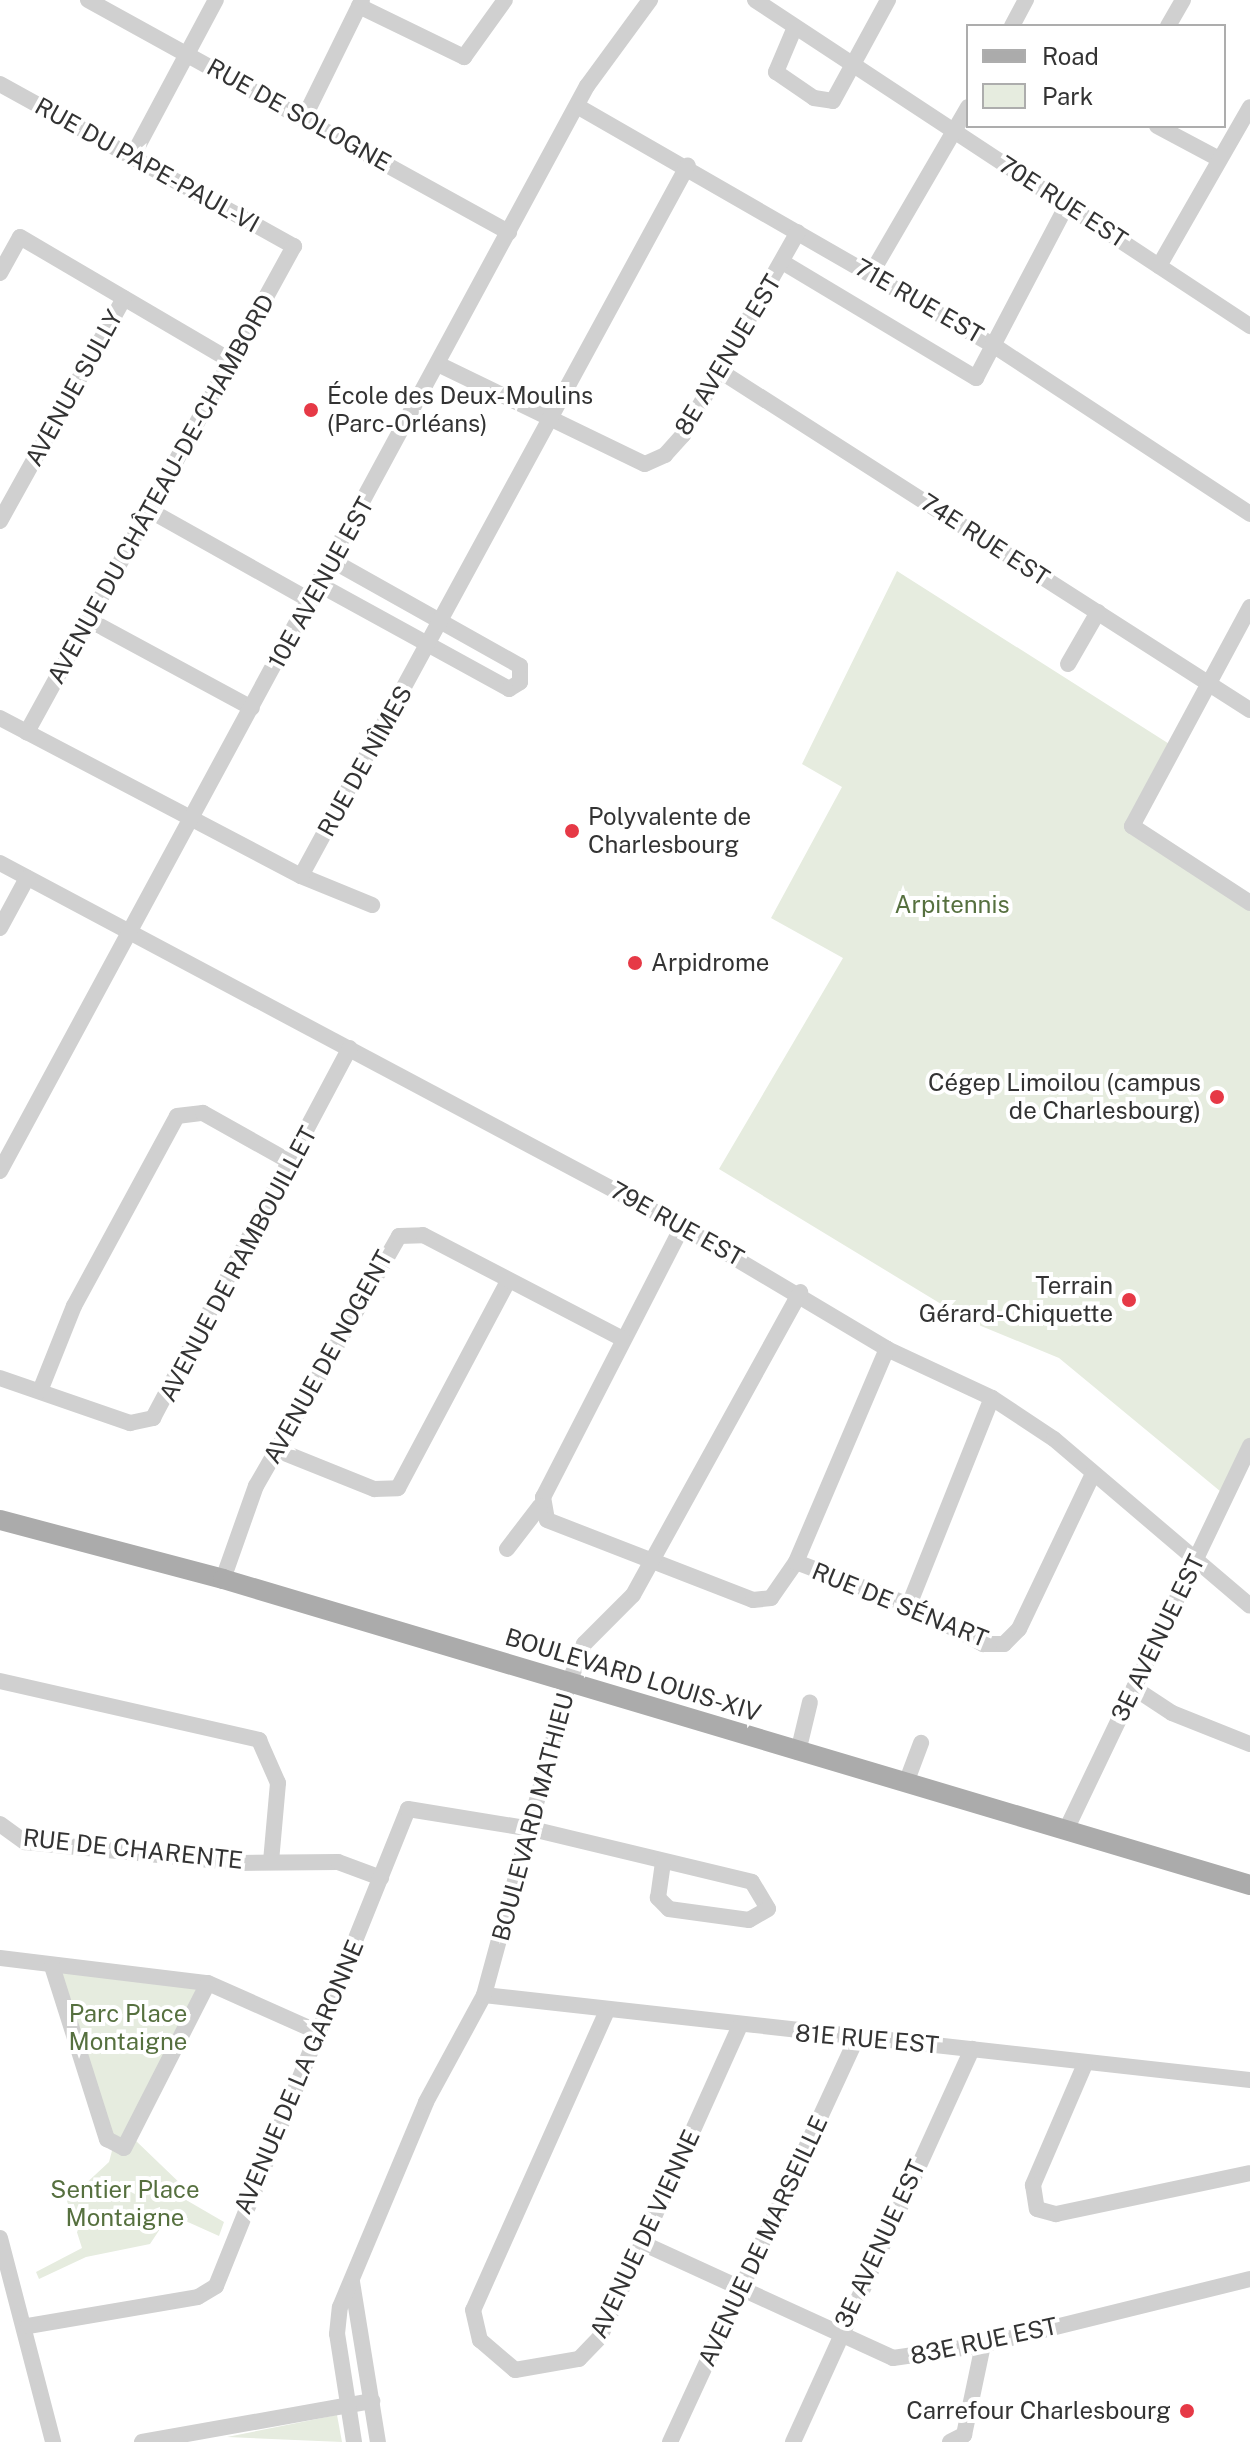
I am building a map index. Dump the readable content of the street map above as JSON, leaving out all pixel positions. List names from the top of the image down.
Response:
{
  "streets": {
    "main road": ["BOULEVARD LOUIS-XIV"],
    "street": [
      "RUE DE SOLOGNE",
      "RUE DU PAPE-PAUL-VI",
      "70E RUE EST",
      "71E RUE EST",
      "8E AVENUE EST",
      "AVENUE SULLY",
      "AVENUE DU CHÂTEAU-DE-CHAMBORD",
      "74E RUE EST",
      "10E AVENUE EST",
      "RUE DE NÎMES",
      "79E RUE EST",
      "AVENUE DE RAMBOUILLET",
      "AVENUE DE NOGENT",
      "RUE DE SÉNART",
      "3E AVENUE EST",
      "BOULEVARD MATHIEU",
      "RUE DE CHARENTE",
      "81E RUE EST",
      "AVENUE DE LA GARONNE",
      "AVENUE DE VIENNE",
      "AVENUE DE MARSEILLE",
      "83E RUE EST"
    ]
  },
  "crossings": [
    ["RUE DE SOLOGNE", "10E AVENUE EST"],
    ["RUE DU PAPE-PAUL-VI", "AVENUE DU CHÂTEAU-DE-CHAMBORD"],
    ["71E RUE EST", "8E AVENUE EST"],
    ["71E RUE EST", "10E AVENUE EST"],
    ["71E RUE EST", "RUE DE NÎMES"],
    ["8E AVENUE EST", "74E RUE EST"],
    ["8E AVENUE EST", "RUE DE NÎMES"],
    ["10E AVENUE EST", "79E RUE EST"],
    ["79E RUE EST", "AVENUE DE RAMBOUILLET"],
    ["79E RUE EST", "RUE DE SÉNART"],
    ["79E RUE EST", "3E AVENUE EST"],
    ["79E RUE EST", "BOULEVARD MATHIEU"],
    ["AVENUE DE NOGENT", "BOULEVARD LOUIS-XIV"],
    ["3E AVENUE EST", "BOULEVARD LOUIS-XIV"],
    ["3E AVENUE EST", "81E RUE EST"],
    ["3E AVENUE EST", "83E RUE EST"],
    ["BOULEVARD LOUIS-XIV", "BOULEVARD MATHIEU"],
    ["BOULEVARD MATHIEU", "81E RUE EST"],
    ["BOULEVARD MATHIEU", "AVENUE DE LA GARONNE"],
    ["RUE DE CHARENTE", "AVENUE DE LA GARONNE"],
    ["81E RUE EST", "AVENUE DE VIENNE"],
    ["81E RUE EST", "AVENUE DE MARSEILLE"],
    ["AVENUE DE VIENNE", "83E RUE EST"],
    ["AVENUE DE MARSEILLE", "83E RUE EST"]
  ],
  "parks": ["Arpitennis", "Parc Place Montaigne", "Sentier Place Montaigne"],
  "places": [
    "École des Deux-Moulins (Parc-Orléans)",
    "Polyvalente de Charlesbourg",
    "Arpidrome",
    "Cégep Limoilou (campus de Charlesbourg)",
    "Terrain Gérard-Chiquette",
    "Carrefour Charlesbourg"
  ],
  "legend": ["Road", "Park"]
}
